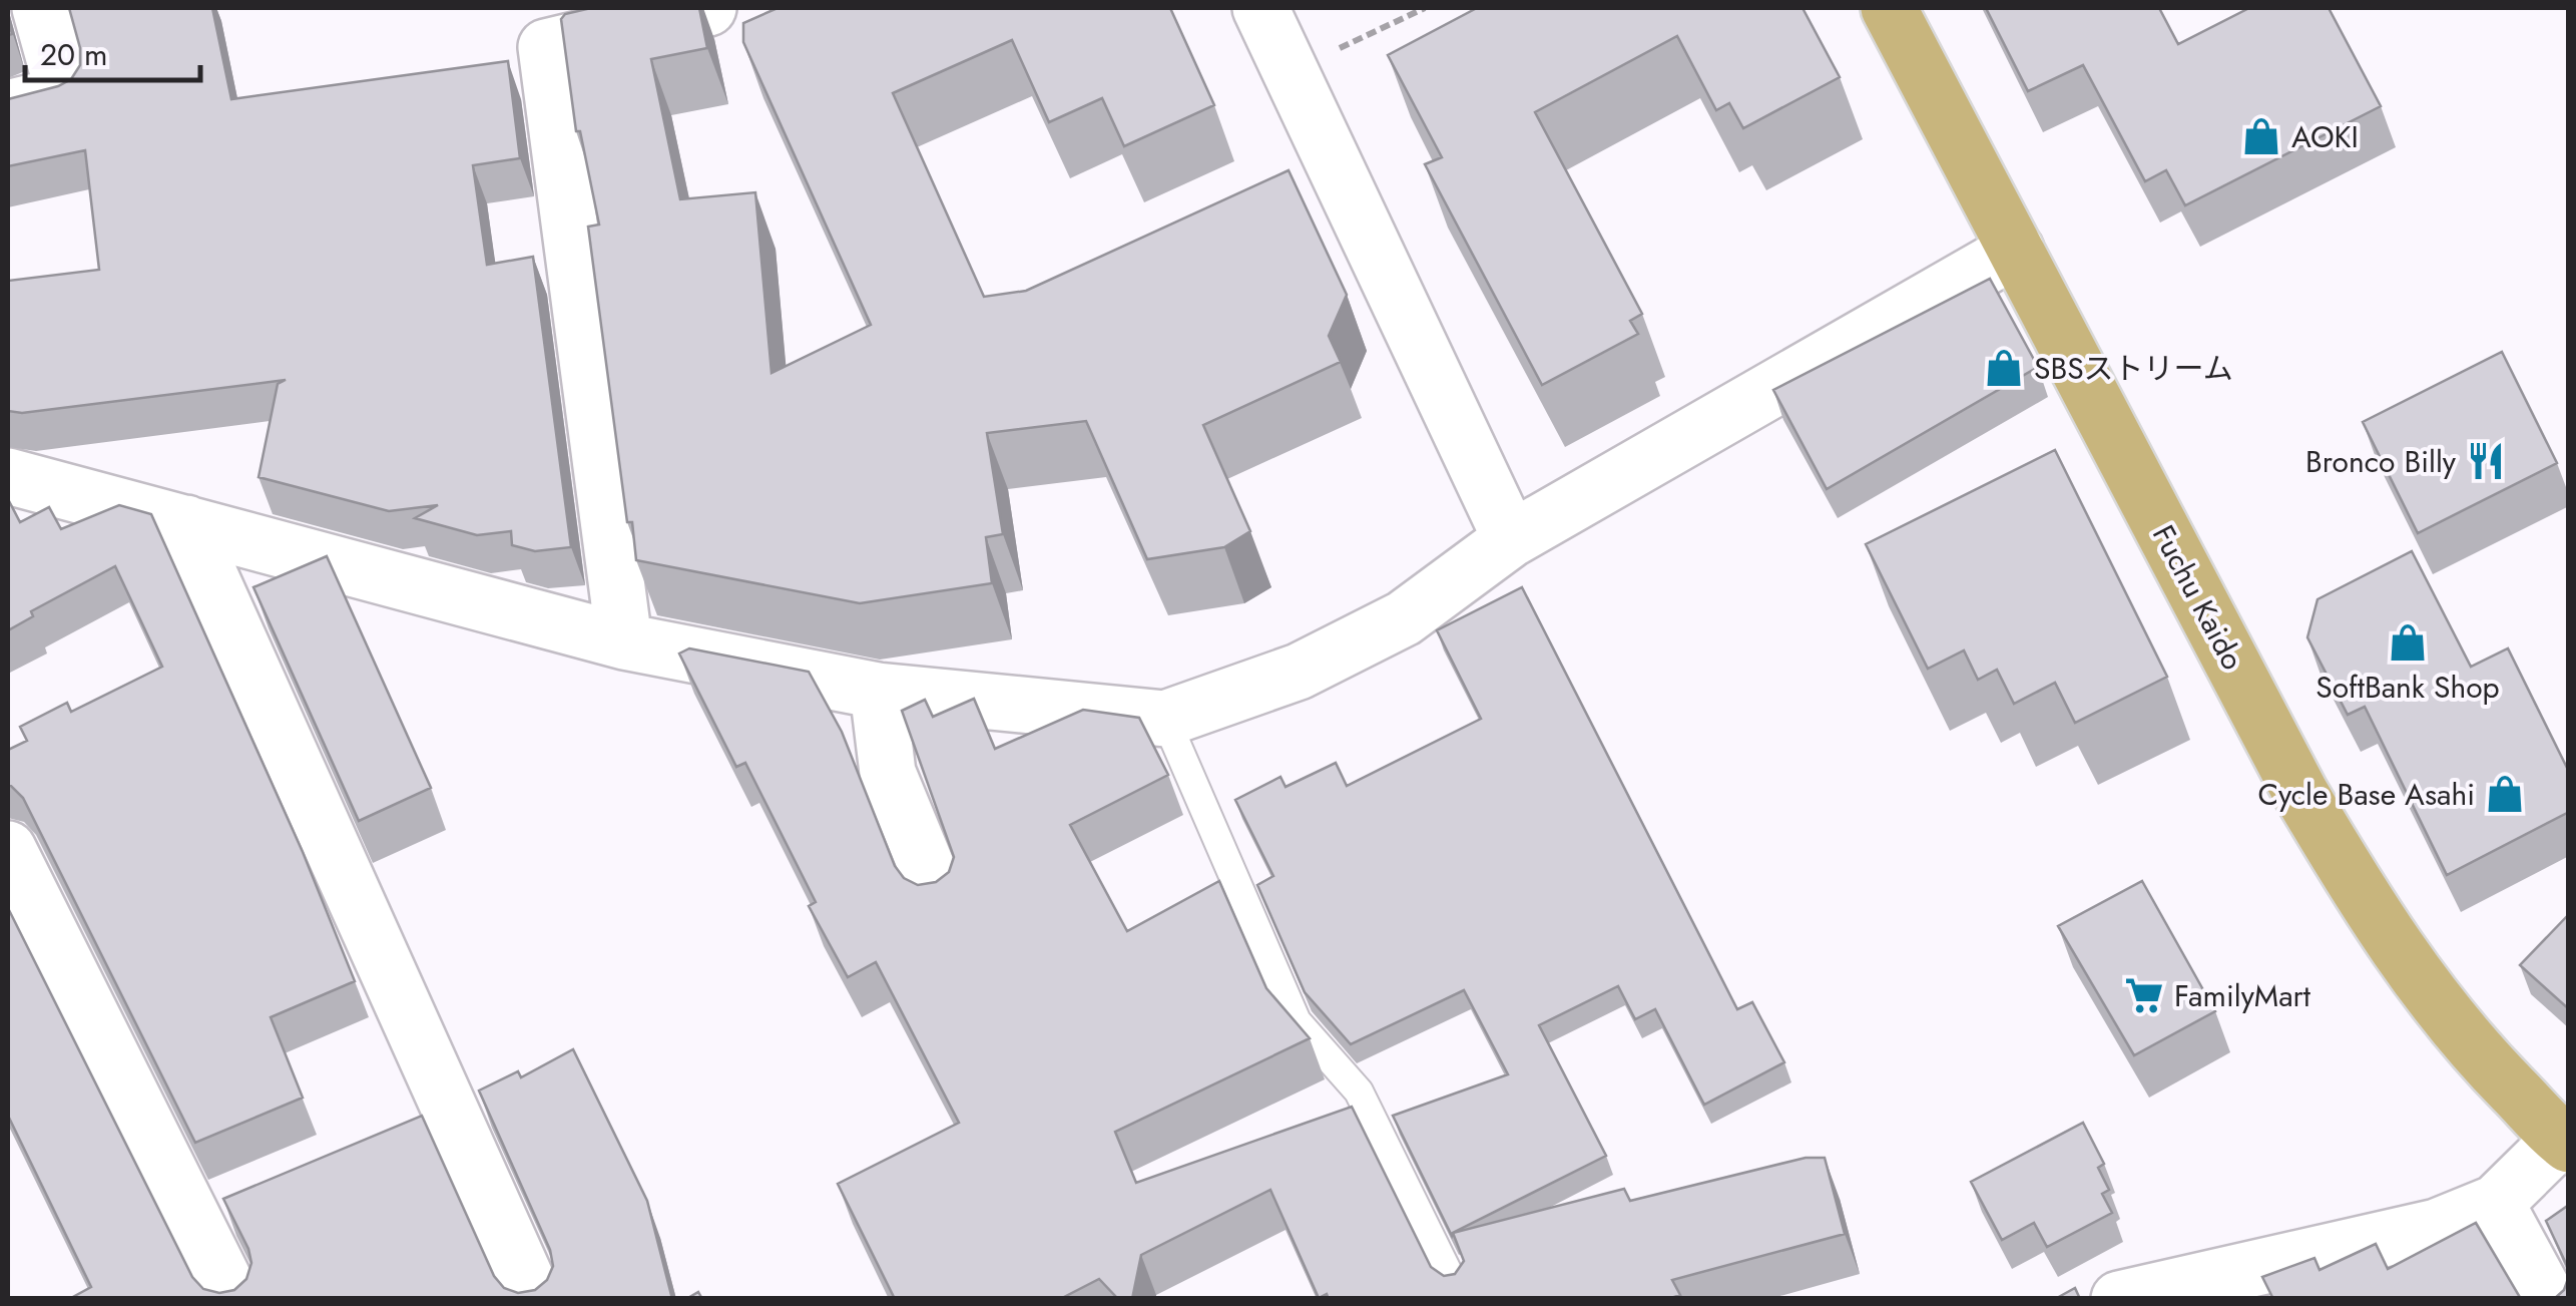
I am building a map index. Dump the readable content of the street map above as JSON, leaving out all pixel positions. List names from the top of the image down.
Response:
{
  "streets": {
    "main road": ["Fuchu Kaido"]
  },
  "places": {
    "shop": [
      "AOKI",
      "SBSストリーム",
      "SoftBank Shop",
      "Cycle Base Asahi"
    ],
    "restaurant": ["Bronco Billy"],
    "supermarket": ["FamilyMart"]
  },
  "scale_bar": "20 m"
}
